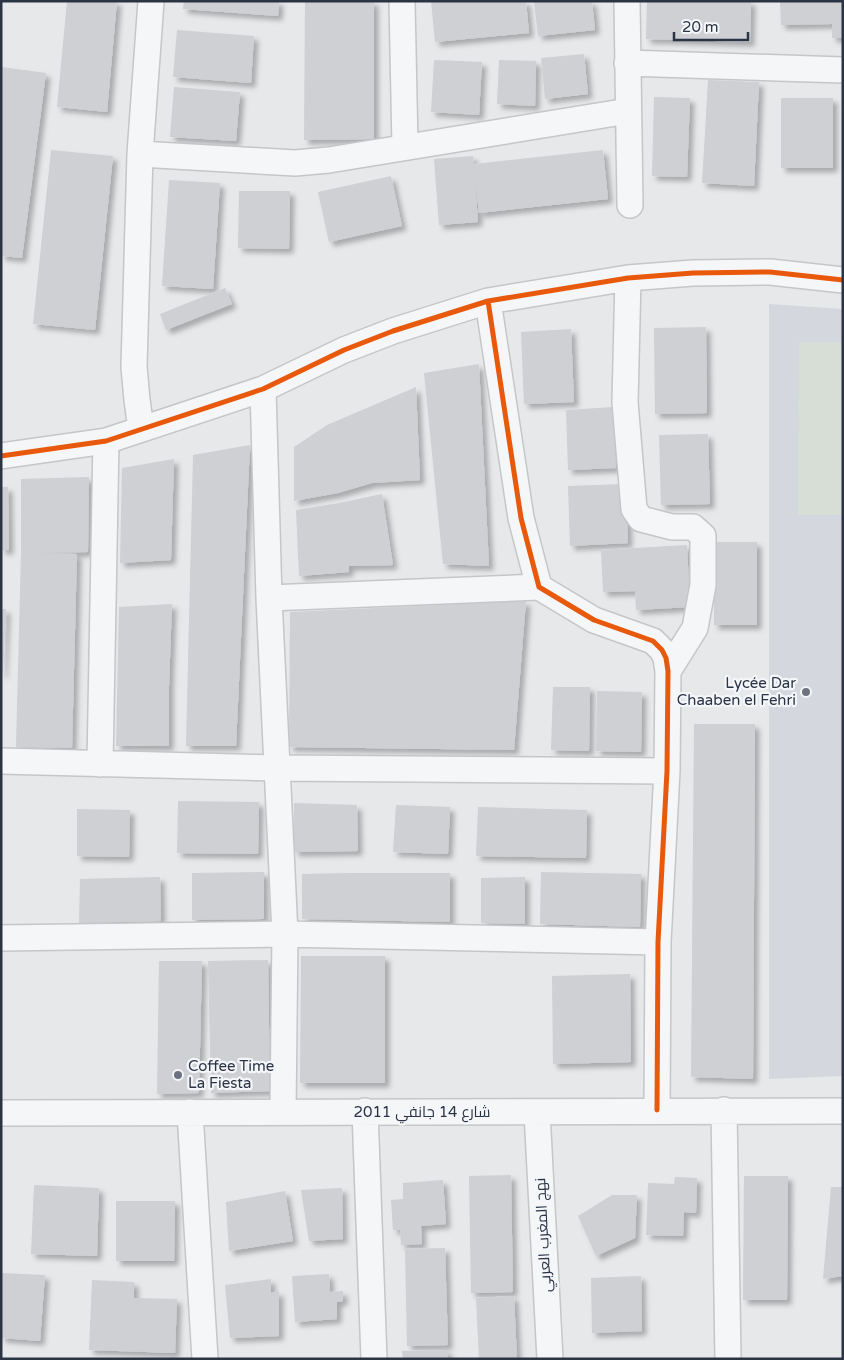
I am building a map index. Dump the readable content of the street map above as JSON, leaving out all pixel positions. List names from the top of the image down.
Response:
{
  "streets": {
    "street": ["شارع 14 جانفي 2011", "نهج المغرب العربي"]
  },
  "crossings": [
    ["شارع 14 جانفي 2011", "نهج المغرب العربي"]
  ],
  "places": ["Lycée Dar Chaaben el Fehri", "Coffee Time La Fiesta"],
  "scale_bar": "20 m"
}
